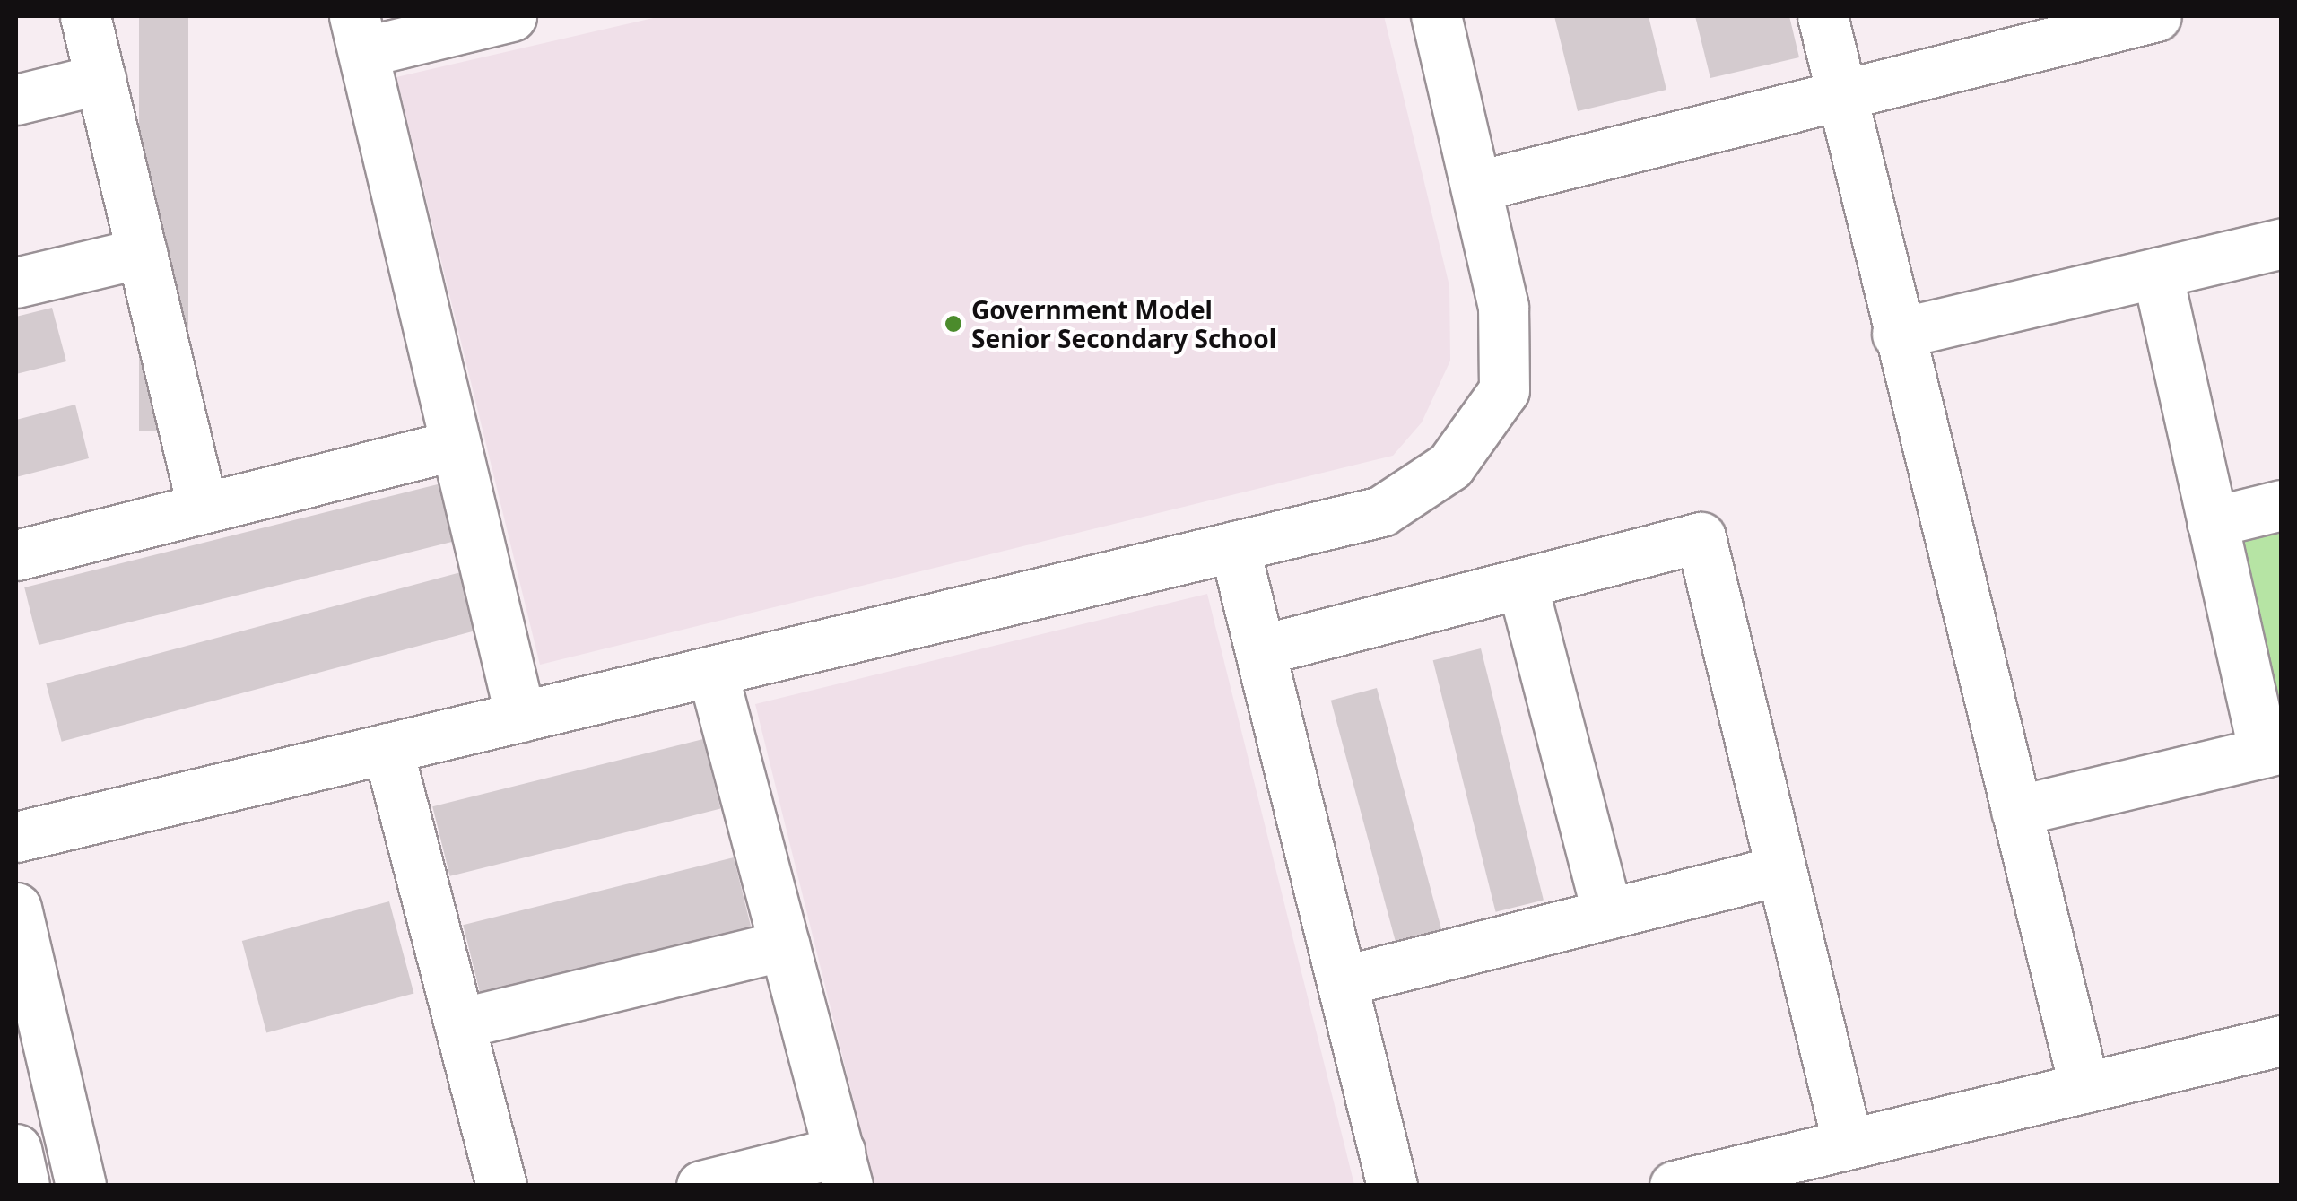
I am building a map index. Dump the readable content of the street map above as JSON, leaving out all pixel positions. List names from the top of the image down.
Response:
{
  "places": ["Government Model Senior Secondary School"]
}
